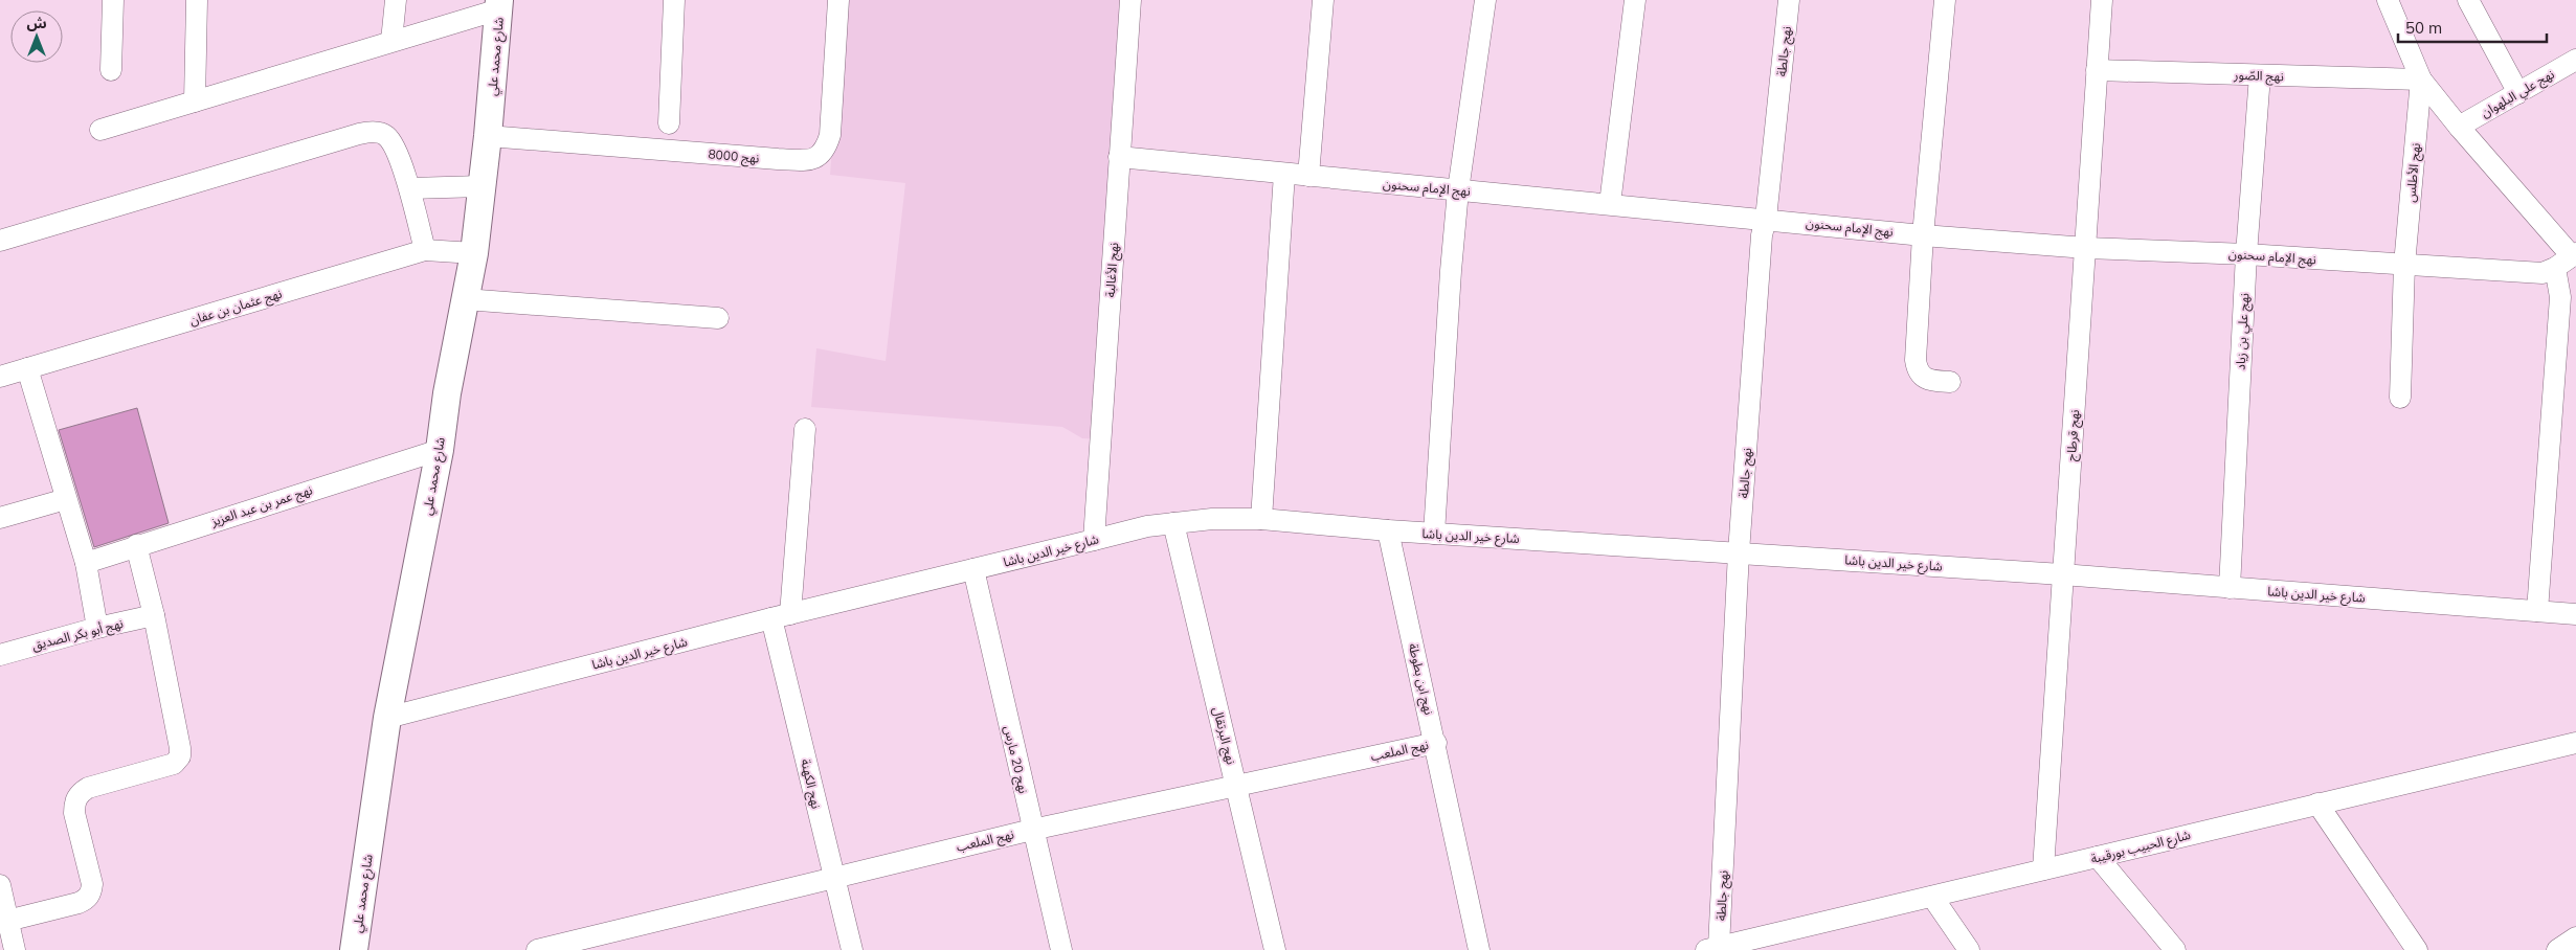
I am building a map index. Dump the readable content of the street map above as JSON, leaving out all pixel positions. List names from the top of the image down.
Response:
{
  "streets": {
    "main road": ["شارع محمد علي"],
    "street": [
      "نهج جالطة",
      "نهج الصّور",
      "نهج علي البلهوان",
      "نهج 8000",
      "نهج الأطلس",
      "نهج الإمام سحنون",
      "نهج الأغالبة",
      "نهج عثمان بن عفان",
      "نهج علي بن زياد",
      "نهج قرطاج",
      "نهج عمر بن عبد العزيز",
      "شارع خير الدين باشا",
      "نهج أبو بكر الصديق",
      "نهج ابن بطوطة",
      "نهج البرتقال",
      "نهج الملعب",
      "نهج 20 مارس",
      "نهج الكهنة",
      "شارع الحبيب بورقيبة"
    ]
  },
  "crossings": [
    ["نهج جالطة", "نهج الإمام سحنون"],
    ["نهج جالطة", "شارع خير الدين باشا"],
    ["نهج جالطة", "شارع الحبيب بورقيبة"],
    ["شارع محمد علي", "نهج 8000"],
    ["شارع محمد علي", "نهج عثمان بن عفان"],
    ["شارع محمد علي", "نهج عمر بن عبد العزيز"],
    ["شارع محمد علي", "شارع خير الدين باشا"],
    ["نهج الصّور", "نهج الأطلس"],
    ["نهج الصّور", "نهج علي بن زياد"],
    ["نهج الصّور", "نهج قرطاج"],
    ["نهج الأطلس", "نهج الإمام سحنون"],
    ["نهج الإمام سحنون", "نهج الأغالبة"],
    ["نهج الإمام سحنون", "نهج علي بن زياد"],
    ["نهج الإمام سحنون", "نهج قرطاج"],
    ["نهج الأغالبة", "شارع خير الدين باشا"],
    ["نهج علي بن زياد", "شارع خير الدين باشا"],
    ["نهج قرطاج", "شارع خير الدين باشا"],
    ["نهج قرطاج", "شارع الحبيب بورقيبة"],
    ["شارع خير الدين باشا", "نهج ابن بطوطة"],
    ["شارع خير الدين باشا", "نهج البرتقال"],
    ["شارع خير الدين باشا", "نهج 20 مارس"],
    ["شارع خير الدين باشا", "نهج الكهنة"],
    ["نهج ابن بطوطة", "نهج الملعب"],
    ["نهج البرتقال", "نهج الملعب"],
    ["نهج الملعب", "نهج 20 مارس"],
    ["نهج الملعب", "نهج الكهنة"]
  ],
  "scale_bar": "50 m",
  "north": "top"
}
